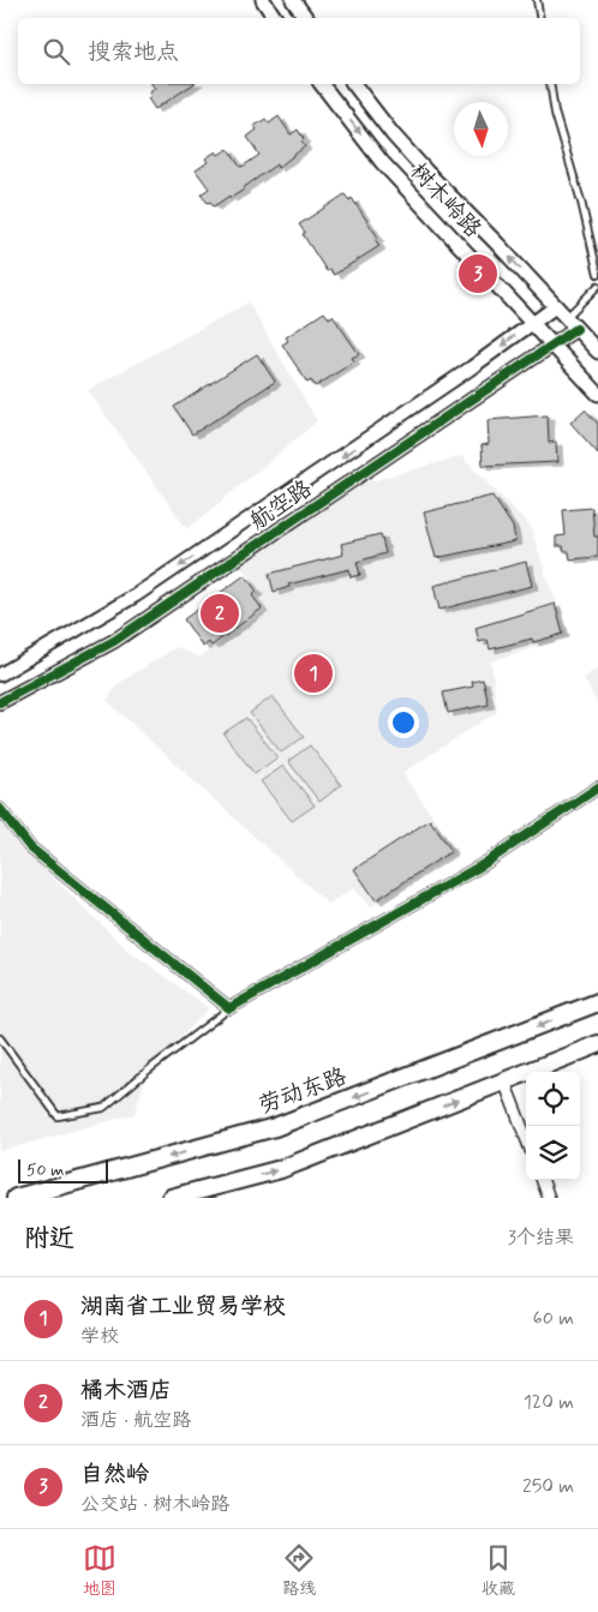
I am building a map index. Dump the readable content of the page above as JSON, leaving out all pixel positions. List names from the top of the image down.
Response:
{
  "streets": {
    "main road": ["树木岭路", "劳动东路"],
    "street": ["航空路"]
  },
  "crossings": [
    ["树木岭路", "航空路"]
  ],
  "scale_bar": "50 m",
  "north": "bottom",
  "page": {
    "search": "搜索地点",
    "pins": ["3", "2", "1"],
    "scale": "50 m",
    "heading": ["附近", "3个结果"],
    "list": [
      {
        "mark": "1",
        "name": "湖南省工业贸易学校",
        "note": "学校",
        "value": "60 m"
      },
      {
        "mark": "2",
        "name": "橘木酒店",
        "note": "酒店 · 航空路",
        "value": "120 m"
      },
      {
        "mark": "3",
        "name": "自然岭",
        "note": "公交站 · 树木岭路",
        "value": "250 m"
      }
    ],
    "nav": ["地图", "路线", "收藏"]
  }
}
